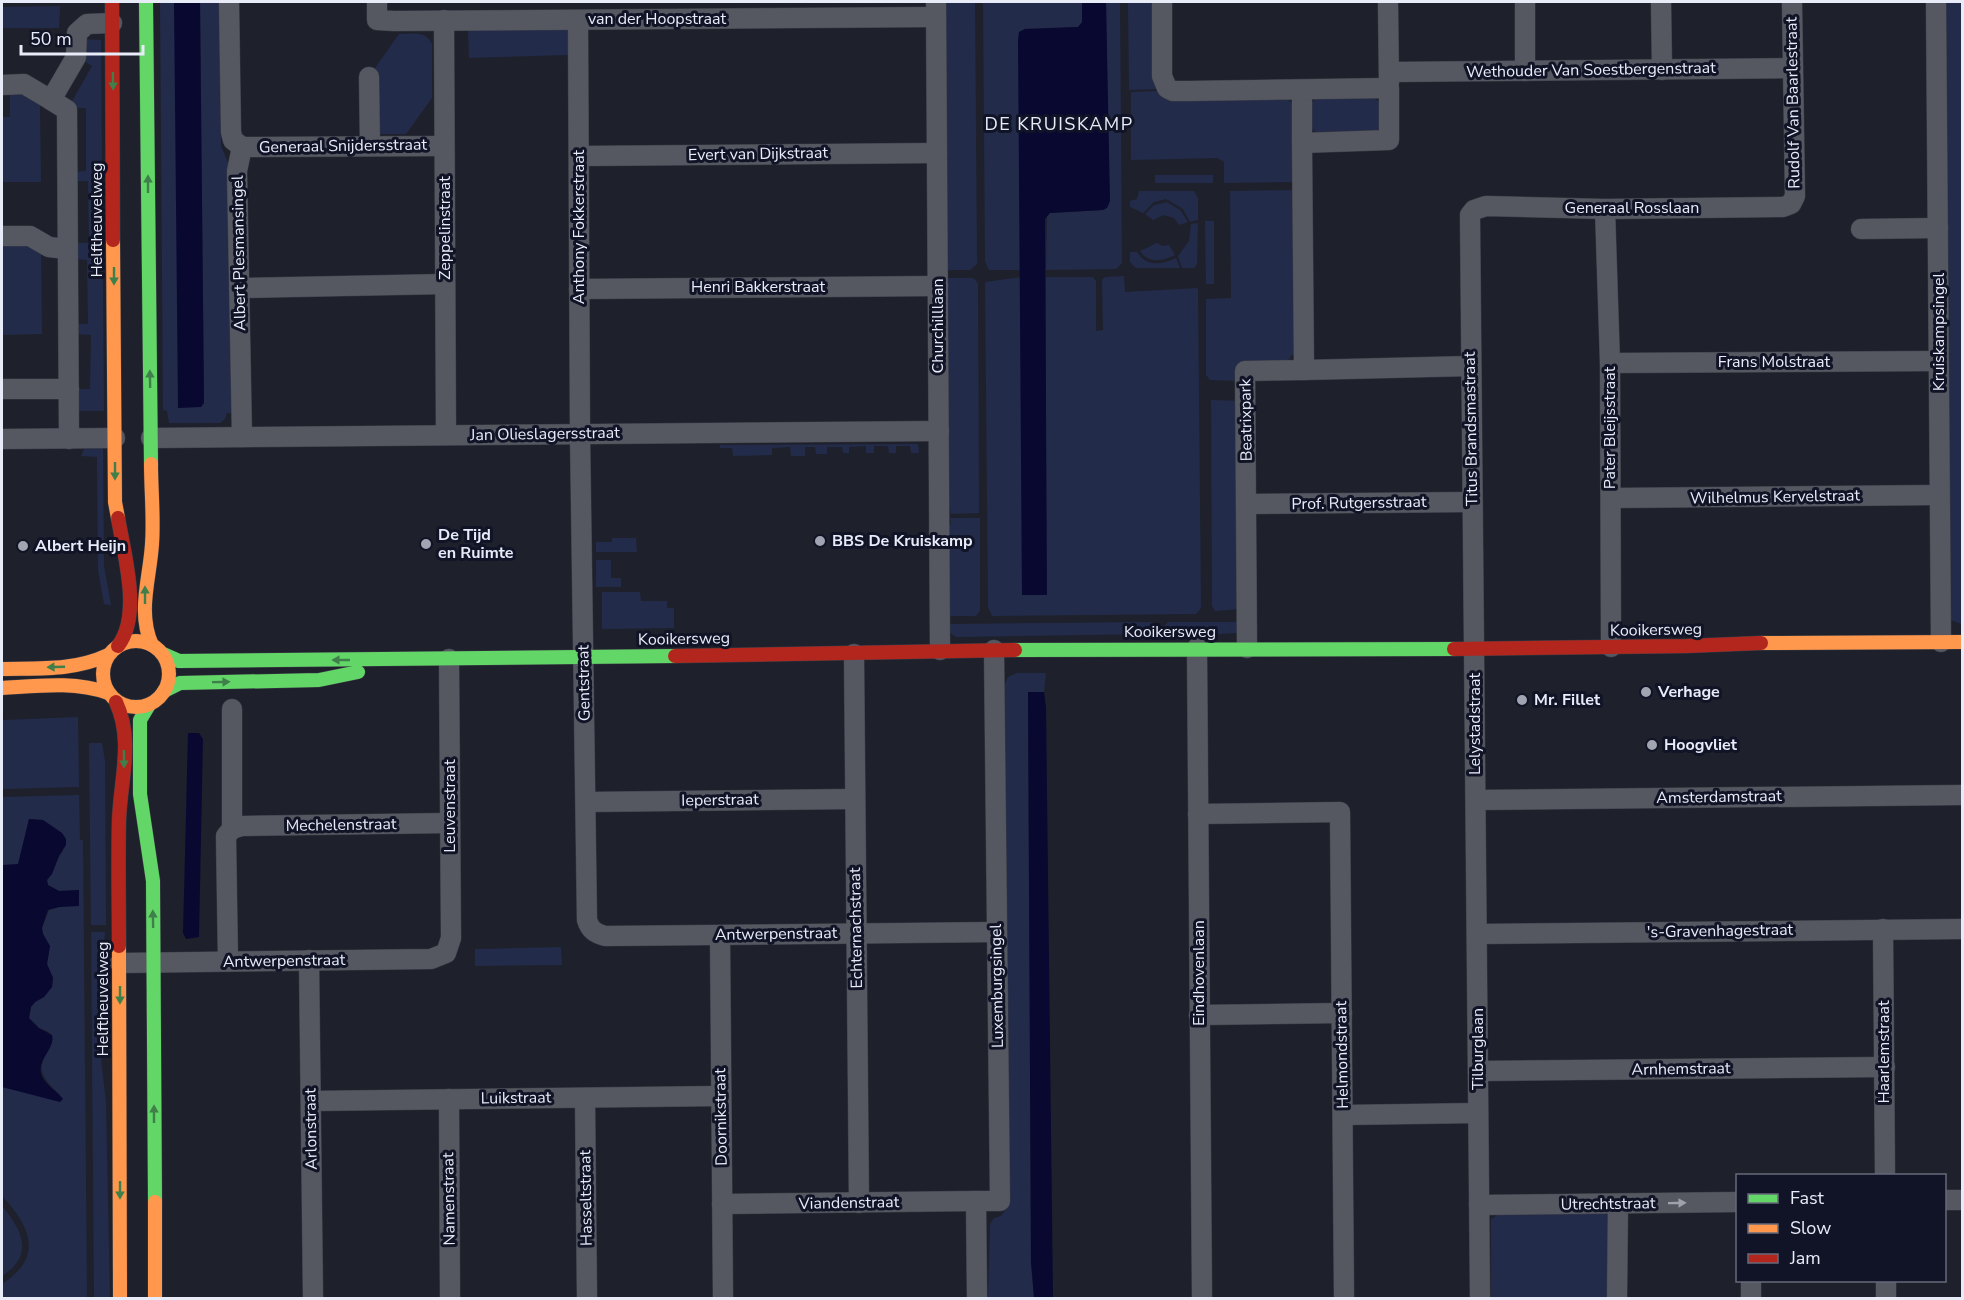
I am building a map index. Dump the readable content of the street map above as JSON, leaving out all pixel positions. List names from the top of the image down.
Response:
{
  "streets": {
    "main road": ["Helftheuvelweg", "Kooikersweg"],
    "street": [
      "van der Hoopstraat",
      "Wethouder Van Soestbergenstraat",
      "Rudolf Van Baarlestraat",
      "Generaal Snijdersstraat",
      "Evert van Dijkstraat",
      "Generaal Rosslaan",
      "Anthony Fokkerstraat",
      "Zeppelinstraat",
      "Albert Plesmansingel",
      "Henri Bakkerstraat",
      "Churchilllaan",
      "Kruiskampsingel",
      "Frans Molstraat",
      "Beatrixpark",
      "Pater Bleijsstraat",
      "Titus Brandsmastraat",
      "Jan Olieslagersstraat",
      "Wilhelmus Kervelstraat",
      "Prof. Rutgersstraat",
      "Gentstraat",
      "Lelystadstraat",
      "Amsterdamstraat",
      "Ieperstraat",
      "Leuvenstraat",
      "Mechelenstraat",
      "Echternachstraat",
      "'s-Gravenhagestraat",
      "Antwerpenstraat",
      "Eindhovenlaan",
      "Luxemburgsingel",
      "Tilburglaan",
      "Haarlemstraat",
      "Helmondstraat",
      "Arnhemstraat",
      "Luikstraat",
      "Doornikstraat",
      "Arlonstraat",
      "Hasseltstraat",
      "Namenstraat",
      "Viandenstraat",
      "Utrechtstraat"
    ]
  },
  "crossings": [
    ["van der Hoopstraat", "Anthony Fokkerstraat"],
    ["van der Hoopstraat", "Zeppelinstraat"],
    ["van der Hoopstraat", "Churchilllaan"],
    ["Wethouder Van Soestbergenstraat", "Rudolf Van Baarlestraat"],
    ["Rudolf Van Baarlestraat", "Generaal Rosslaan"],
    ["Generaal Snijdersstraat", "Zeppelinstraat"],
    ["Generaal Snijdersstraat", "Albert Plesmansingel"],
    ["Evert van Dijkstraat", "Anthony Fokkerstraat"],
    ["Evert van Dijkstraat", "Churchilllaan"],
    ["Generaal Rosslaan", "Pater Bleijsstraat"],
    ["Generaal Rosslaan", "Titus Brandsmastraat"],
    ["Helftheuvelweg", "Jan Olieslagersstraat"],
    ["Helftheuvelweg", "Kooikersweg"],
    ["Helftheuvelweg", "Antwerpenstraat"],
    ["Anthony Fokkerstraat", "Henri Bakkerstraat"],
    ["Anthony Fokkerstraat", "Jan Olieslagersstraat"],
    ["Anthony Fokkerstraat", "Gentstraat"],
    ["Zeppelinstraat", "Jan Olieslagersstraat"],
    ["Albert Plesmansingel", "Jan Olieslagersstraat"],
    ["Henri Bakkerstraat", "Churchilllaan"],
    ["Churchilllaan", "Jan Olieslagersstraat"],
    ["Churchilllaan", "Kooikersweg"],
    ["Kruiskampsingel", "Frans Molstraat"],
    ["Kruiskampsingel", "Wilhelmus Kervelstraat"],
    ["Kruiskampsingel", "Kooikersweg"],
    ["Frans Molstraat", "Pater Bleijsstraat"],
    ["Beatrixpark", "Prof. Rutgersstraat"],
    ["Beatrixpark", "Kooikersweg"],
    ["Pater Bleijsstraat", "Wilhelmus Kervelstraat"],
    ["Pater Bleijsstraat", "Kooikersweg"],
    ["Titus Brandsmastraat", "Prof. Rutgersstraat"],
    ["Titus Brandsmastraat", "Kooikersweg"],
    ["Titus Brandsmastraat", "Lelystadstraat"],
    ["Jan Olieslagersstraat", "Gentstraat"],
    ["Kooikersweg", "Gentstraat"],
    ["Kooikersweg", "Lelystadstraat"],
    ["Kooikersweg", "Leuvenstraat"],
    ["Kooikersweg", "Echternachstraat"],
    ["Kooikersweg", "Eindhovenlaan"],
    ["Kooikersweg", "Luxemburgsingel"],
    ["Gentstraat", "Ieperstraat"],
    ["Gentstraat", "Antwerpenstraat"],
    ["Lelystadstraat", "Amsterdamstraat"],
    ["Lelystadstraat", "Tilburglaan"],
    ["Amsterdamstraat", "Tilburglaan"],
    ["Ieperstraat", "Echternachstraat"],
    ["Leuvenstraat", "Mechelenstraat"],
    ["Leuvenstraat", "Antwerpenstraat"],
    ["Echternachstraat", "Antwerpenstraat"],
    ["Echternachstraat", "Viandenstraat"],
    ["'s-Gravenhagestraat", "Tilburglaan"],
    ["'s-Gravenhagestraat", "Haarlemstraat"],
    ["Antwerpenstraat", "Luxemburgsingel"],
    ["Antwerpenstraat", "Doornikstraat"],
    ["Antwerpenstraat", "Arlonstraat"],
    ["Eindhovenlaan", "Helmondstraat"],
    ["Luxemburgsingel", "Viandenstraat"],
    ["Tilburglaan", "Arnhemstraat"],
    ["Tilburglaan", "Utrechtstraat"],
    ["Haarlemstraat", "Arnhemstraat"],
    ["Luikstraat", "Doornikstraat"],
    ["Luikstraat", "Arlonstraat"],
    ["Luikstraat", "Hasseltstraat"],
    ["Luikstraat", "Namenstraat"],
    ["Doornikstraat", "Viandenstraat"]
  ],
  "one_way": ["Utrechtstraat"],
  "districts": ["DE KRUISKAMP"],
  "places": [
    "BBS De Kruiskamp",
    "De Tijd en Ruimte",
    "Albert Heijn",
    "Verhage",
    "Mr. Fillet",
    "Hoogvliet"
  ],
  "legend": ["Fast", "Slow", "Jam"],
  "scale_bar": "50 m"
}
